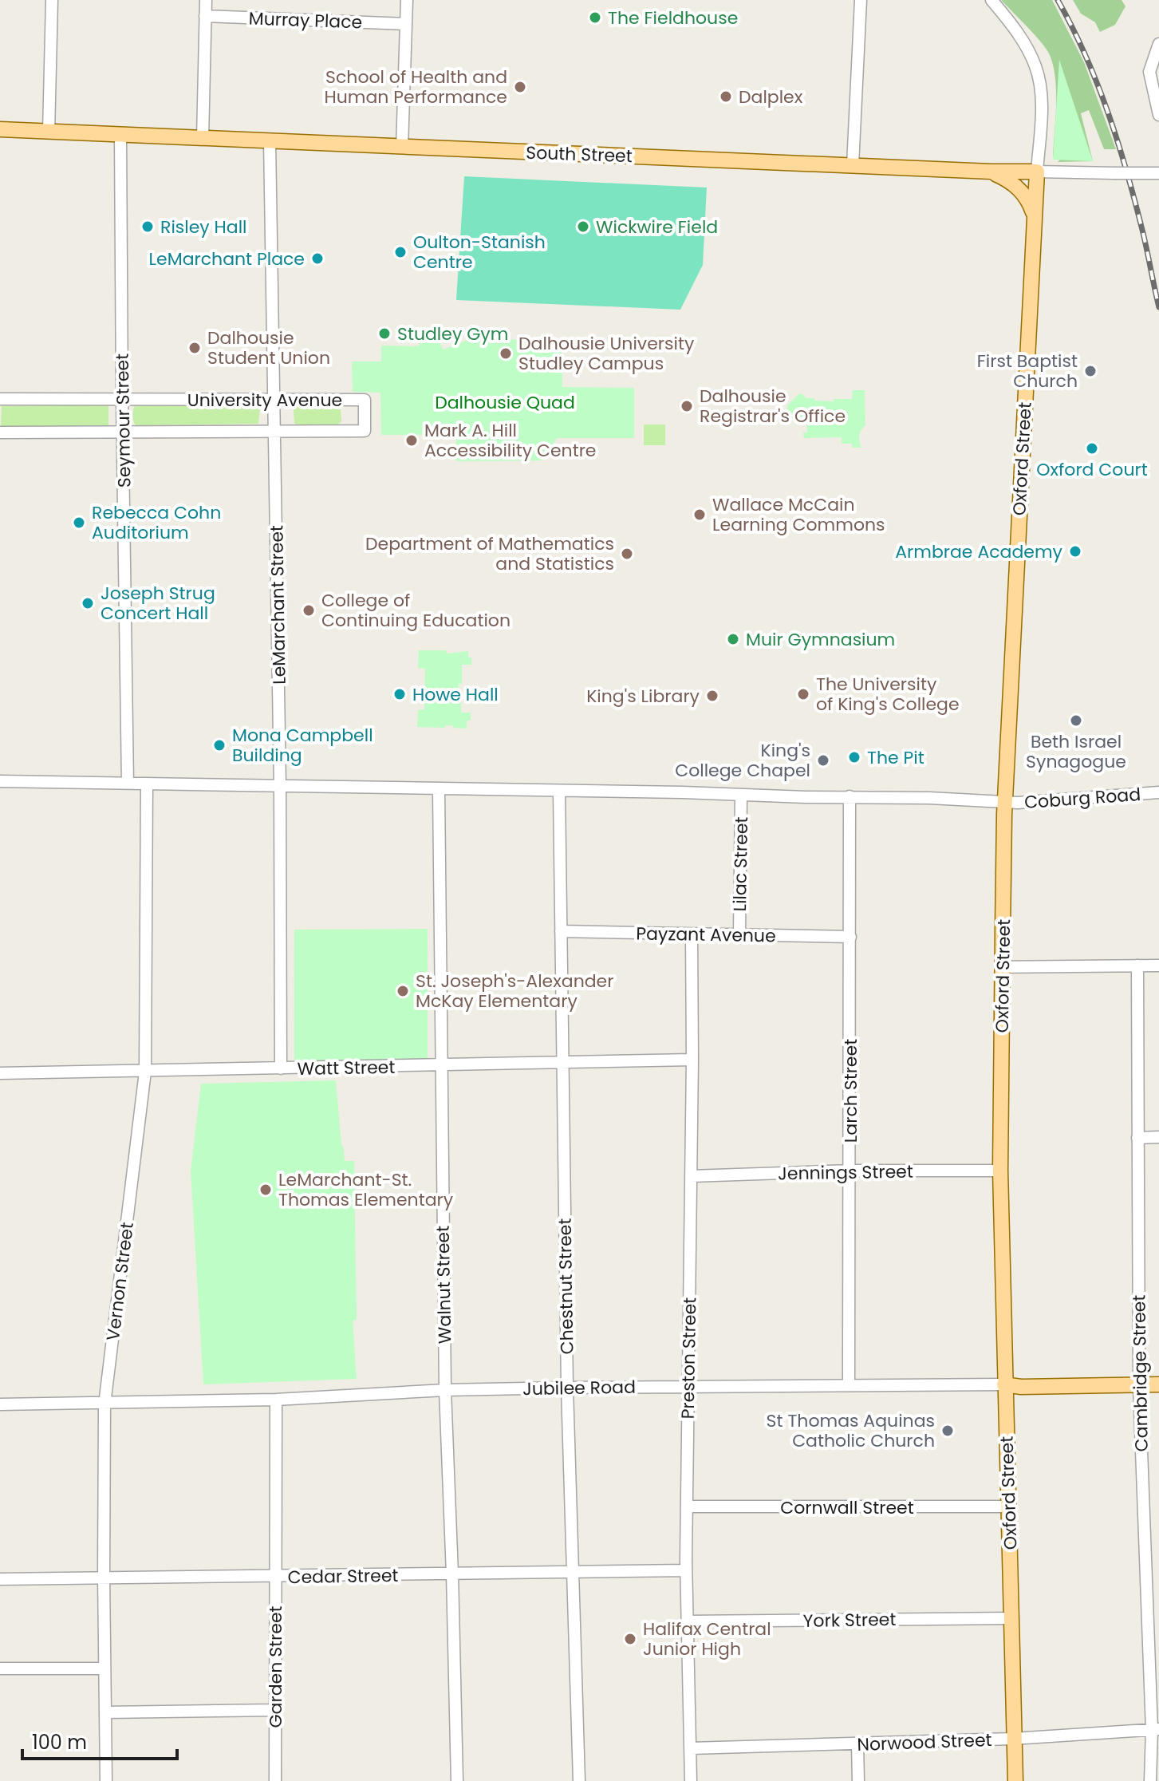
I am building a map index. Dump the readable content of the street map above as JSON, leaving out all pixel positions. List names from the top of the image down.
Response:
{
  "streets": {
    "main road": ["South Street", "Oxford Street", "Jubilee Road"],
    "street": [
      "Murray Place",
      "University Avenue",
      "Seymour Street",
      "LeMarchant Street",
      "Coburg Road",
      "Lilac Street",
      "Payzant Avenue",
      "Watt Street",
      "Larch Street",
      "Jennings Street",
      "Vernon Street",
      "Walnut Street",
      "Chestnut Street",
      "Preston Street",
      "Cambridge Street",
      "Cornwall Street",
      "Cedar Street",
      "York Street",
      "Garden Street",
      "Norwood Street"
    ]
  },
  "crossings": [
    ["South Street", "Seymour Street"],
    ["South Street", "Oxford Street"],
    ["South Street", "LeMarchant Street"],
    ["University Avenue", "Seymour Street"],
    ["University Avenue", "LeMarchant Street"],
    ["Seymour Street", "Coburg Road"],
    ["Oxford Street", "Coburg Road"],
    ["Oxford Street", "Jennings Street"],
    ["Oxford Street", "Jubilee Road"],
    ["Oxford Street", "Cornwall Street"],
    ["Oxford Street", "York Street"],
    ["Oxford Street", "Norwood Street"],
    ["LeMarchant Street", "Coburg Road"],
    ["LeMarchant Street", "Watt Street"],
    ["Coburg Road", "Lilac Street"],
    ["Coburg Road", "Larch Street"],
    ["Coburg Road", "Vernon Street"],
    ["Coburg Road", "Walnut Street"],
    ["Coburg Road", "Chestnut Street"],
    ["Lilac Street", "Payzant Avenue"],
    ["Payzant Avenue", "Larch Street"],
    ["Payzant Avenue", "Chestnut Street"],
    ["Payzant Avenue", "Preston Street"],
    ["Watt Street", "Vernon Street"],
    ["Watt Street", "Walnut Street"],
    ["Watt Street", "Chestnut Street"],
    ["Watt Street", "Preston Street"],
    ["Larch Street", "Jennings Street"],
    ["Larch Street", "Jubilee Road"],
    ["Jennings Street", "Preston Street"],
    ["Vernon Street", "Jubilee Road"],
    ["Vernon Street", "Cedar Street"],
    ["Walnut Street", "Jubilee Road"],
    ["Walnut Street", "Cedar Street"],
    ["Chestnut Street", "Jubilee Road"],
    ["Chestnut Street", "Cedar Street"],
    ["Preston Street", "Jubilee Road"],
    ["Preston Street", "Cornwall Street"],
    ["Preston Street", "Cedar Street"],
    ["Preston Street", "York Street"],
    ["Preston Street", "Norwood Street"],
    ["Cambridge Street", "Jubilee Road"],
    ["Cambridge Street", "Norwood Street"],
    ["Jubilee Road", "Garden Street"],
    ["Cedar Street", "Garden Street"]
  ],
  "parks": ["Dalhousie Quad"],
  "places": [
    "The Fieldhouse",
    "School of Health and Human Performance",
    "Dalplex",
    "Risley Hall",
    "Wickwire Field",
    "Oulton-Stanish Centre",
    "LeMarchant Place",
    "Studley Gym",
    "Dalhousie Student Union",
    "Dalhousie University Studley Campus",
    "First Baptist Church",
    "Dalhousie Registrar's Office",
    "Mark A. Hill Accessibility Centre",
    "Oxford Court",
    "Wallace McCain Learning Commons",
    "Rebecca Cohn Auditorium",
    "Armbrae Academy",
    "Department of Mathematics and Statistics",
    "Joseph Strug Concert Hall",
    "College of Continuing Education",
    "Muir Gymnasium",
    "Howe Hall",
    "The University of King's College",
    "King's Library",
    "Beth Israel Synagogue",
    "Mona Campbell Building",
    "The Pit",
    "King's College Chapel",
    "St. Joseph's-Alexander McKay Elementary",
    "LeMarchant-St. Thomas Elementary",
    "St Thomas Aquinas Catholic Church",
    "Halifax Central Junior High"
  ],
  "scale_bar": "100 m"
}
